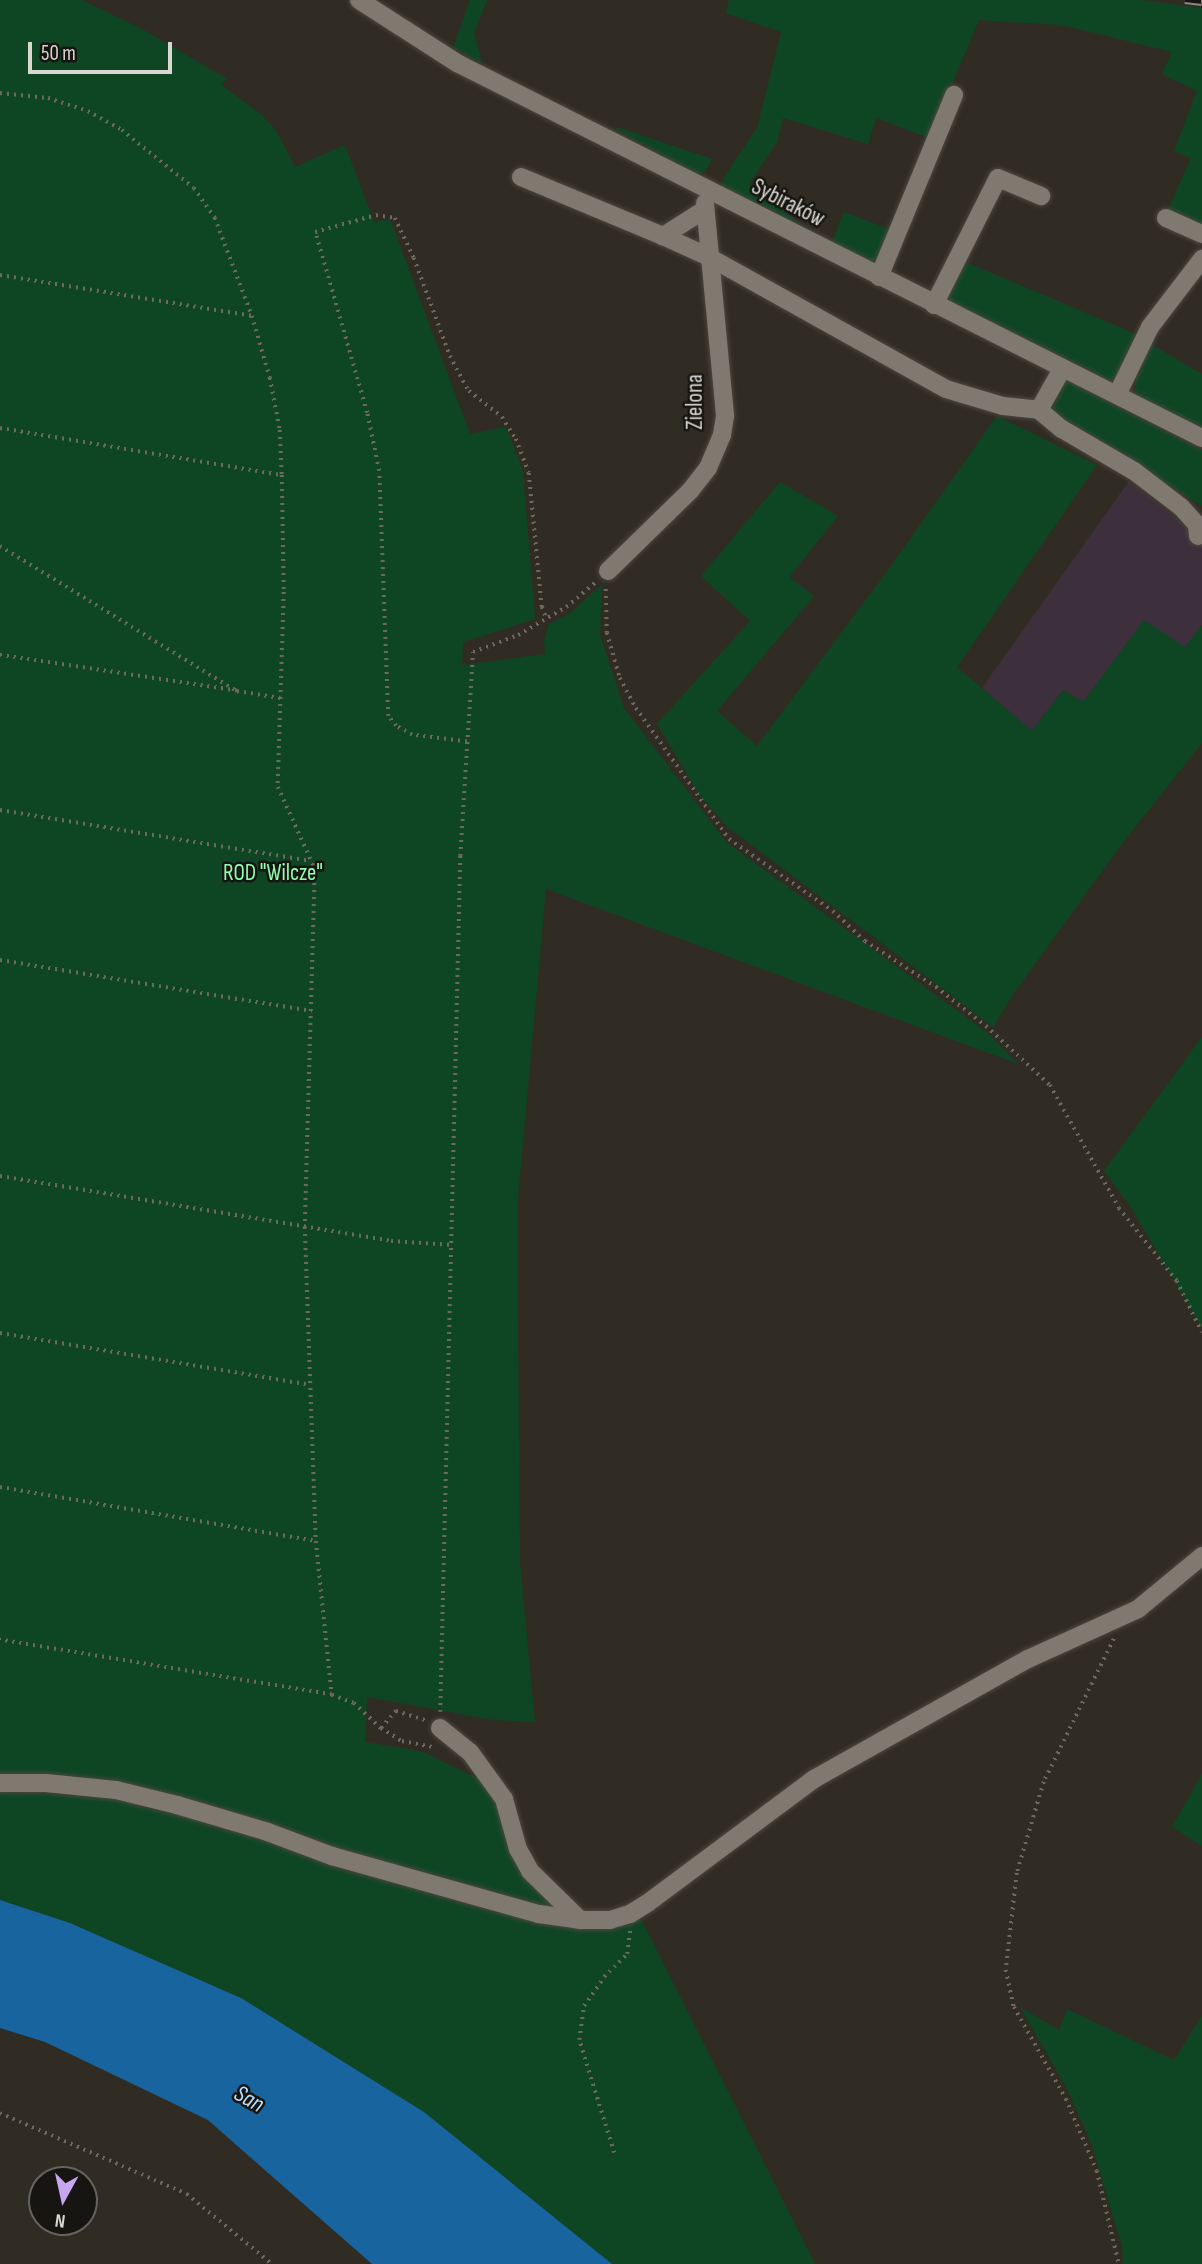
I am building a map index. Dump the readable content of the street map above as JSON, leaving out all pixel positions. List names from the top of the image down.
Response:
{
  "streets": {
    "street": ["Sybiraków", "Zielona"]
  },
  "crossings": [
    ["Sybiraków", "Zielona"]
  ],
  "water": ["San"],
  "parks": ["ROD \"Wilcze\""],
  "scale_bar": "50 m",
  "north": "bottom"
}
